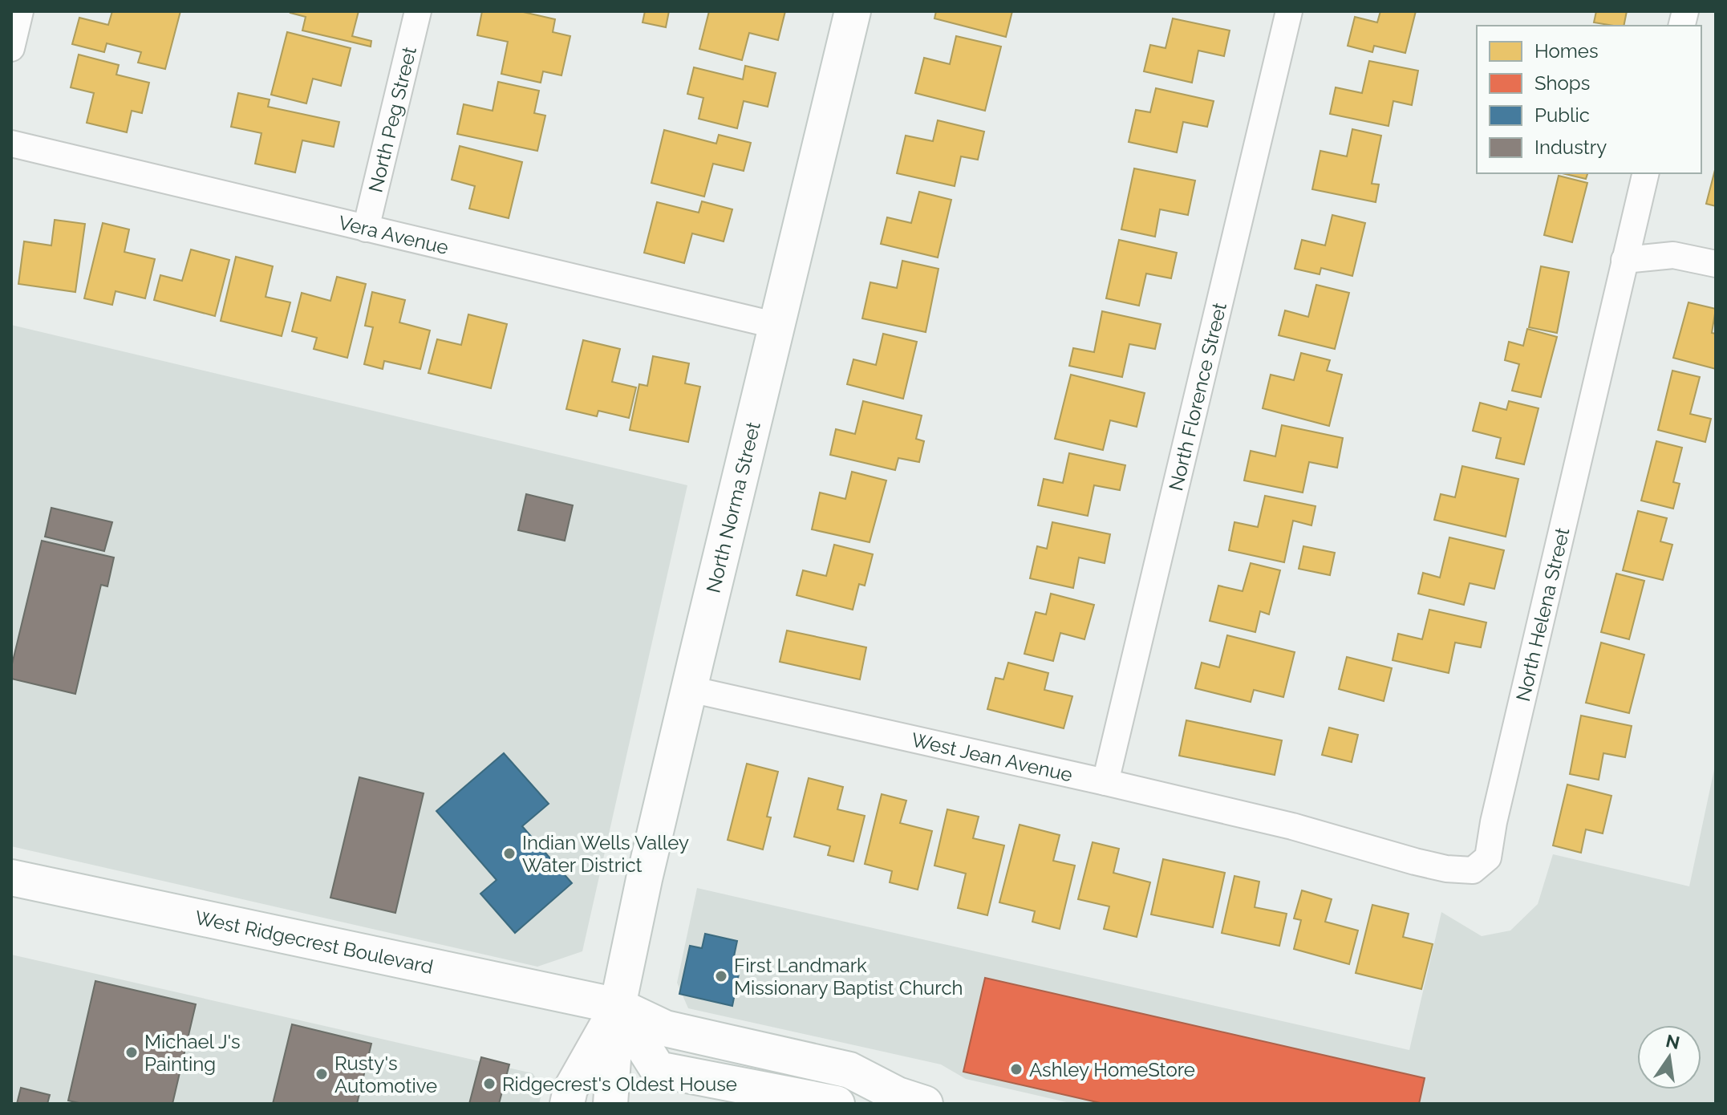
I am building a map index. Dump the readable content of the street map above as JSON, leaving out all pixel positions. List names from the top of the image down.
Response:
{
  "streets": {
    "main road": ["North Norma Street", "West Ridgecrest Boulevard"],
    "street": [
      "North Peg Street",
      "Vera Avenue",
      "North Florence Street",
      "North Helena Street",
      "West Jean Avenue"
    ]
  },
  "crossings": [
    ["North Peg Street", "Vera Avenue"],
    ["Vera Avenue", "North Norma Street"],
    ["North Florence Street", "West Jean Avenue"],
    ["North Norma Street", "West Jean Avenue"],
    ["North Norma Street", "West Ridgecrest Boulevard"],
    ["North Helena Street", "West Jean Avenue"]
  ],
  "places": [
    "Indian Wells Valley Water District",
    "First Landmark Missionary Baptist Church",
    "Michael J's Painting",
    "Ashley HomeStore",
    "Rusty's Automotive",
    "Ridgecrest's Oldest House"
  ],
  "legend": [
    "Homes",
    "Shops",
    "Public",
    "Industry"
  ],
  "north": "top"
}
